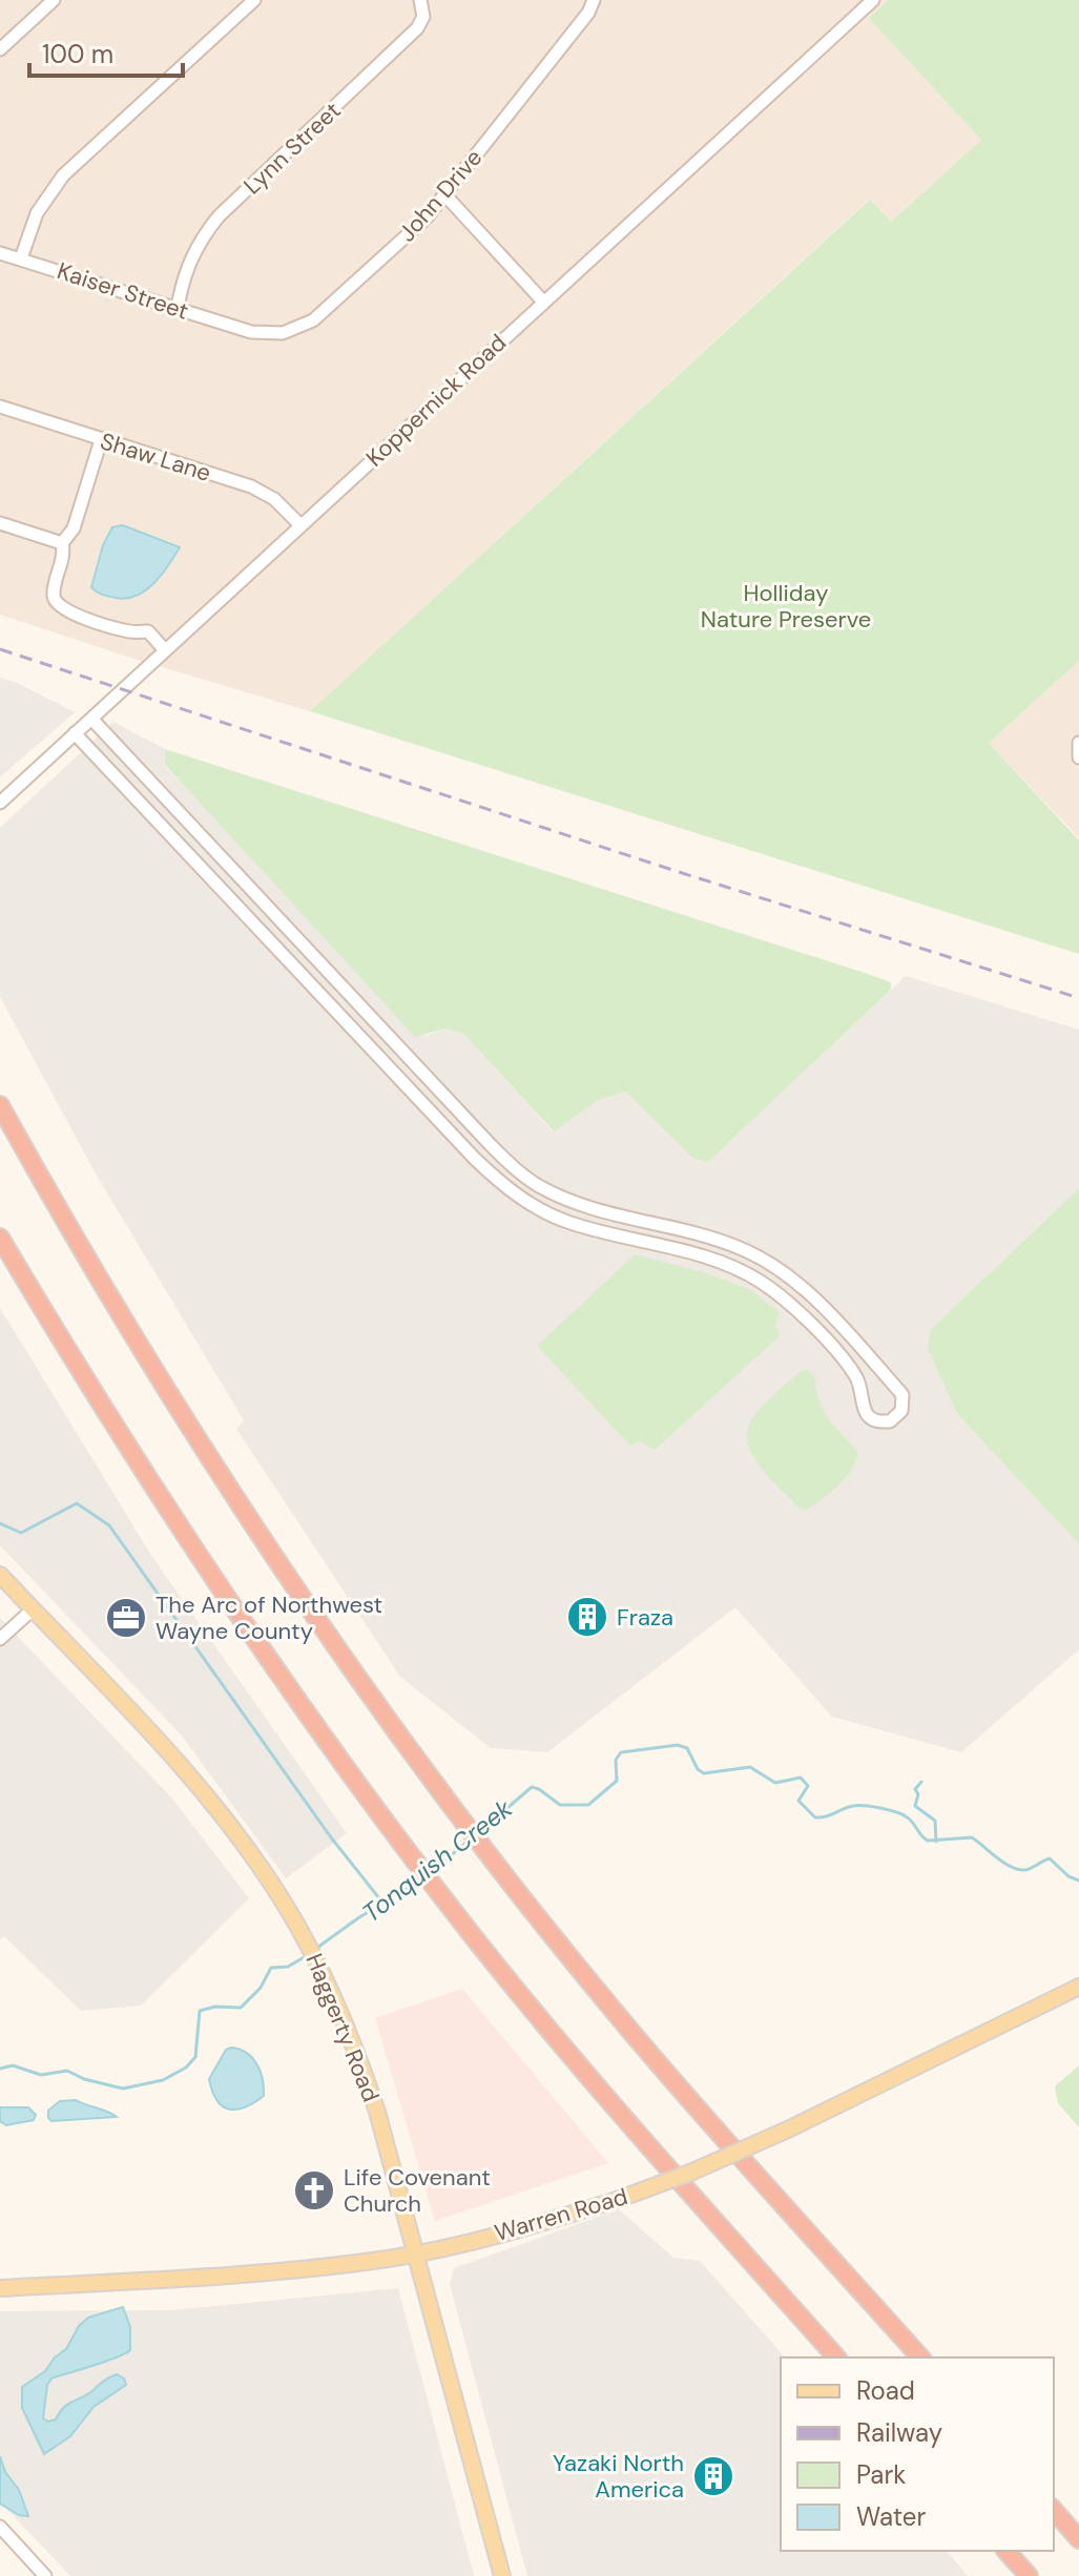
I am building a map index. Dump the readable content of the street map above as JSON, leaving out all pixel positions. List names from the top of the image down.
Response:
{
  "streets": {
    "main road": ["Haggerty Road", "Warren Road"],
    "street": [
      "Lynn Street",
      "John Drive",
      "Kaiser Street",
      "Koppernick Road",
      "Shaw Lane"
    ]
  },
  "crossings": [
    ["Lynn Street", "Kaiser Street"],
    ["John Drive", "Kaiser Street"],
    ["Koppernick Road", "Shaw Lane"],
    ["Haggerty Road", "Warren Road"]
  ],
  "water": ["Tonquish Creek"],
  "parks": ["Holliday Nature Preserve"],
  "places": {
    "building": ["Fraza", "Yazaki North America"],
    "office": ["The Arc of Northwest Wayne County"],
    "church": ["Life Covenant Church"]
  },
  "legend": [
    "Road",
    "Railway",
    "Park",
    "Water"
  ],
  "scale_bar": "100 m"
}
